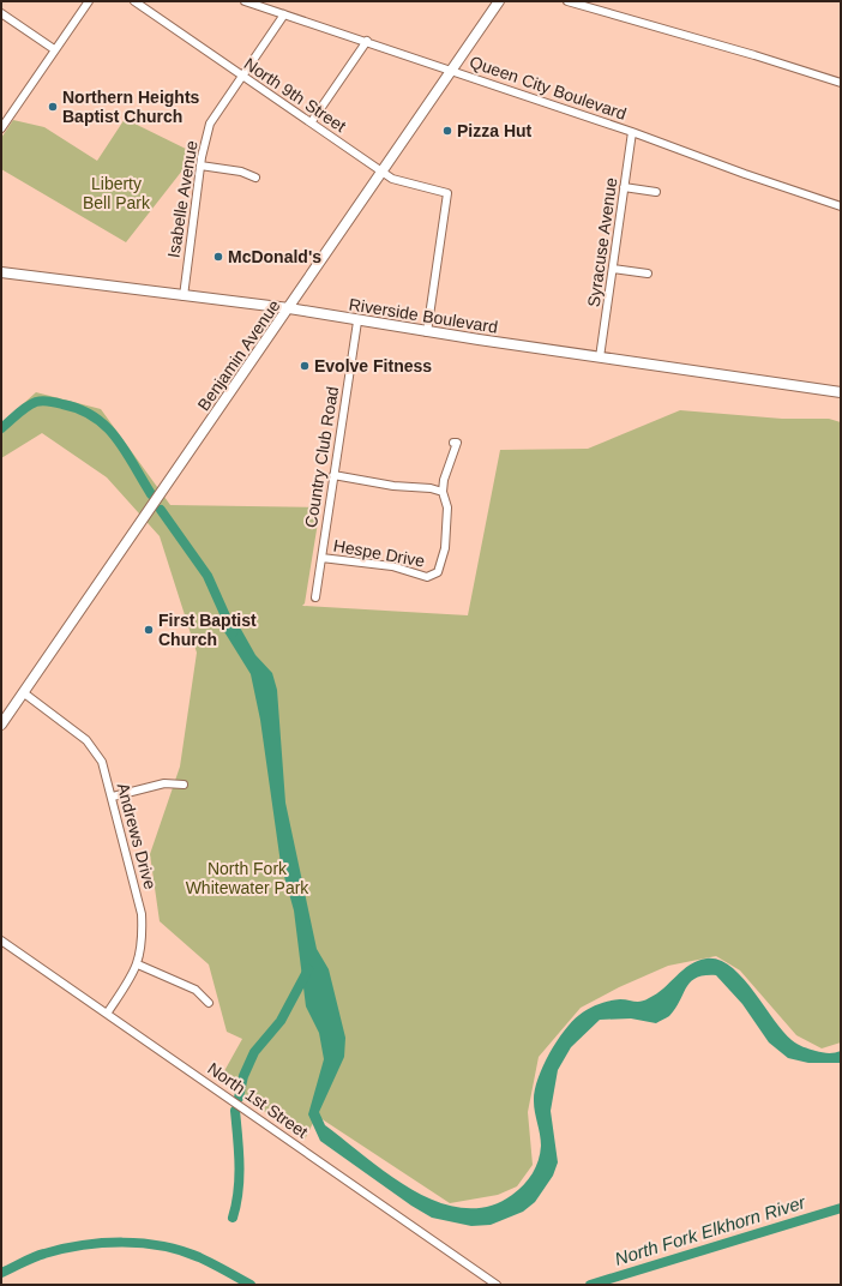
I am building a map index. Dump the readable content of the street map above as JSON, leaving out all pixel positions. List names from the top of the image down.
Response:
{
  "streets": {
    "main road": ["Riverside Boulevard", "Benjamin Avenue"],
    "street": [
      "Queen City Boulevard",
      "North 9th Street",
      "Isabelle Avenue",
      "Syracuse Avenue",
      "Country Club Road",
      "Hespe Drive",
      "Andrews Drive",
      "North 1st Street"
    ]
  },
  "crossings": [
    ["Queen City Boulevard", "Isabelle Avenue"],
    ["Queen City Boulevard", "Syracuse Avenue"],
    ["Queen City Boulevard", "Benjamin Avenue"],
    ["North 9th Street", "Isabelle Avenue"],
    ["North 9th Street", "Riverside Boulevard"],
    ["North 9th Street", "Benjamin Avenue"],
    ["Isabelle Avenue", "Riverside Boulevard"],
    ["Syracuse Avenue", "Riverside Boulevard"],
    ["Riverside Boulevard", "Benjamin Avenue"],
    ["Riverside Boulevard", "Country Club Road"],
    ["Benjamin Avenue", "Andrews Drive"],
    ["Country Club Road", "Hespe Drive"],
    ["Andrews Drive", "North 1st Street"]
  ],
  "water": ["North Fork Elkhorn River"],
  "parks": ["Liberty Bell Park", "North Fork Whitewater Park"],
  "places": [
    "Northern Heights Baptist Church",
    "Pizza Hut",
    "McDonald's",
    "Evolve Fitness",
    "First Baptist Church"
  ]
}
